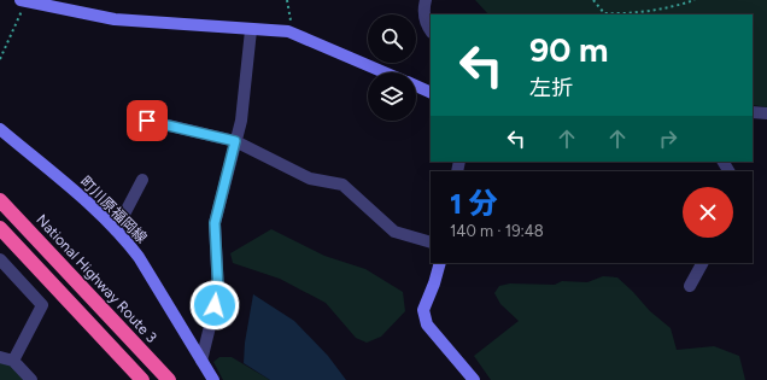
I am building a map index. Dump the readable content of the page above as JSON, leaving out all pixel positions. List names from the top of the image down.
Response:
{
  "streets": {
    "highway": ["National Highway Route 3"],
    "street": ["町川原福岡線"]
  },
  "page": {
    "turn": ["90 m", "左折"],
    "heading": ["1 分", "140 m · 19:48"]
  }
}
